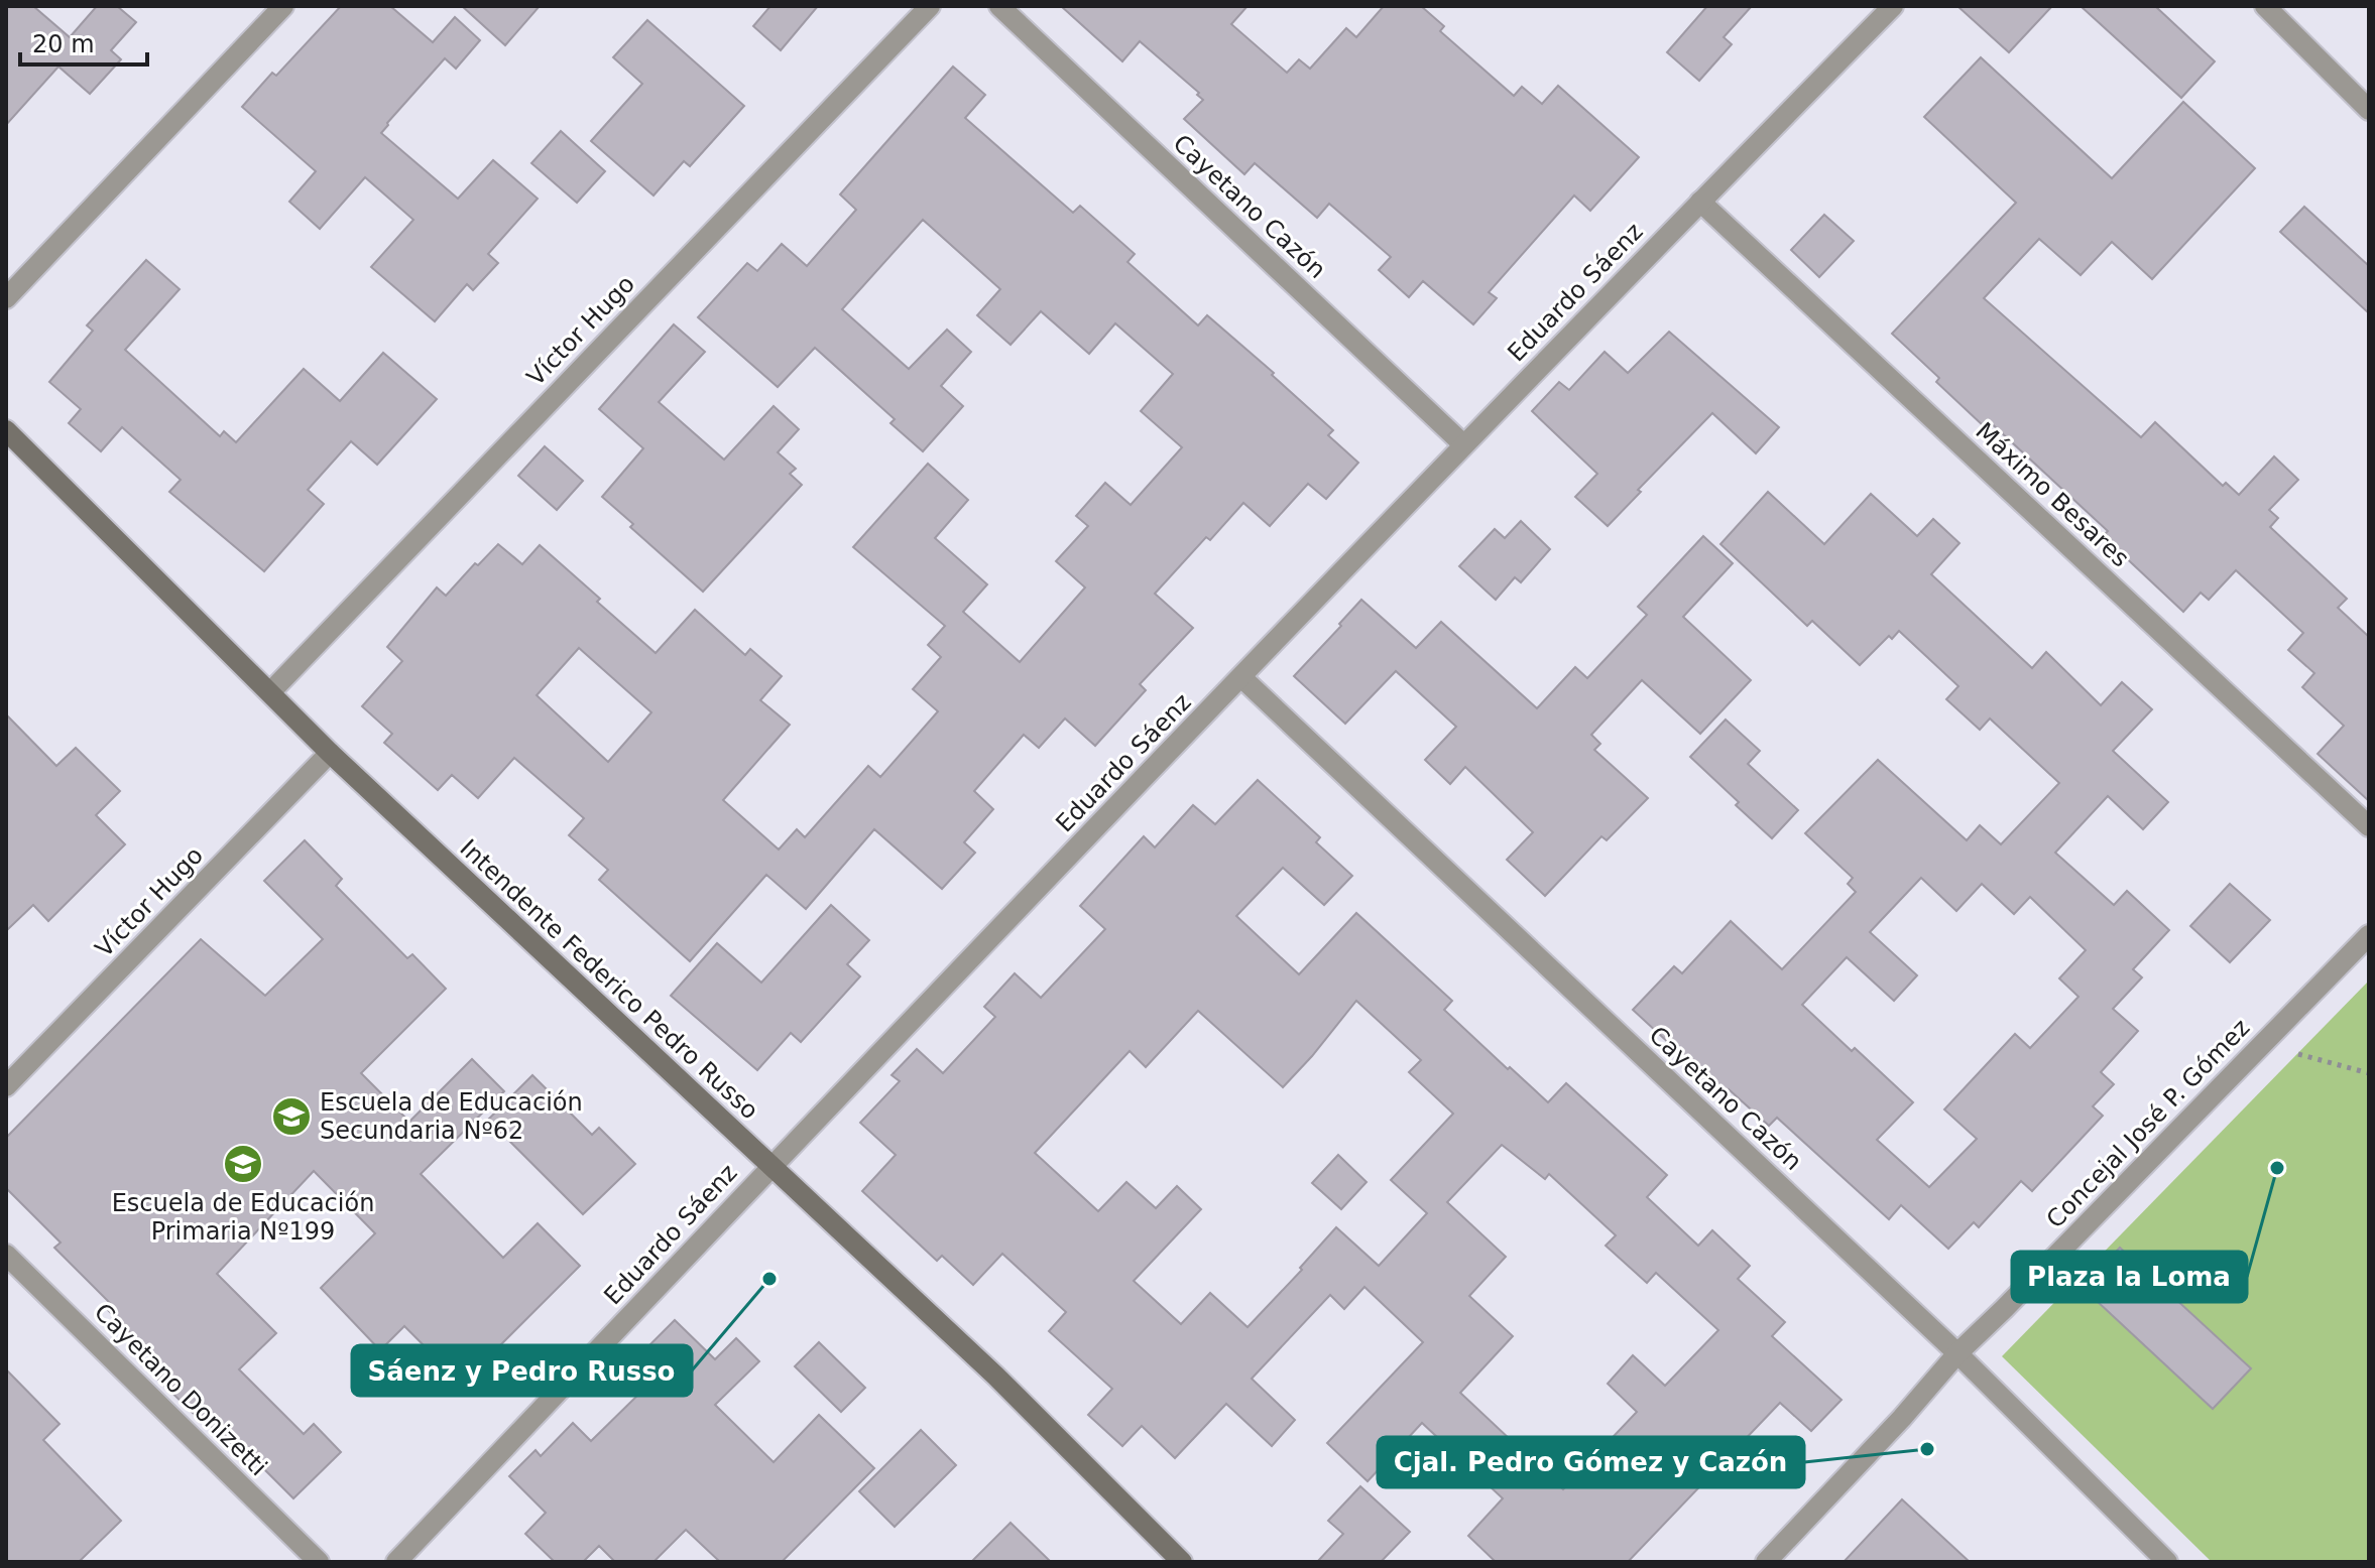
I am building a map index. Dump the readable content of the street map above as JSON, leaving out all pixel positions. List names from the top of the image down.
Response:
{
  "streets": {
    "street": [
      "Cayetano Cazón",
      "Eduardo Sáenz",
      "Víctor Hugo",
      "Máximo Besares",
      "Intendente Federico Pedro Russo",
      "Concejal José P. Gómez",
      "Cayetano Donizetti"
    ]
  },
  "crossings": [
    ["Cayetano Cazón", "Eduardo Sáenz"],
    ["Cayetano Cazón", "Concejal José P. Gómez"],
    ["Eduardo Sáenz", "Máximo Besares"],
    ["Eduardo Sáenz", "Intendente Federico Pedro Russo"],
    ["Víctor Hugo", "Intendente Federico Pedro Russo"]
  ],
  "places": {
    "school or university": ["Escuela de Educación Secundaria Nº62", "Escuela de Educación Primaria Nº199"],
    "other": ["Plaza la Loma", "Sáenz y Pedro Russo", "Cjal. Pedro Gómez y Cazón"]
  },
  "scale_bar": "20 m"
}
